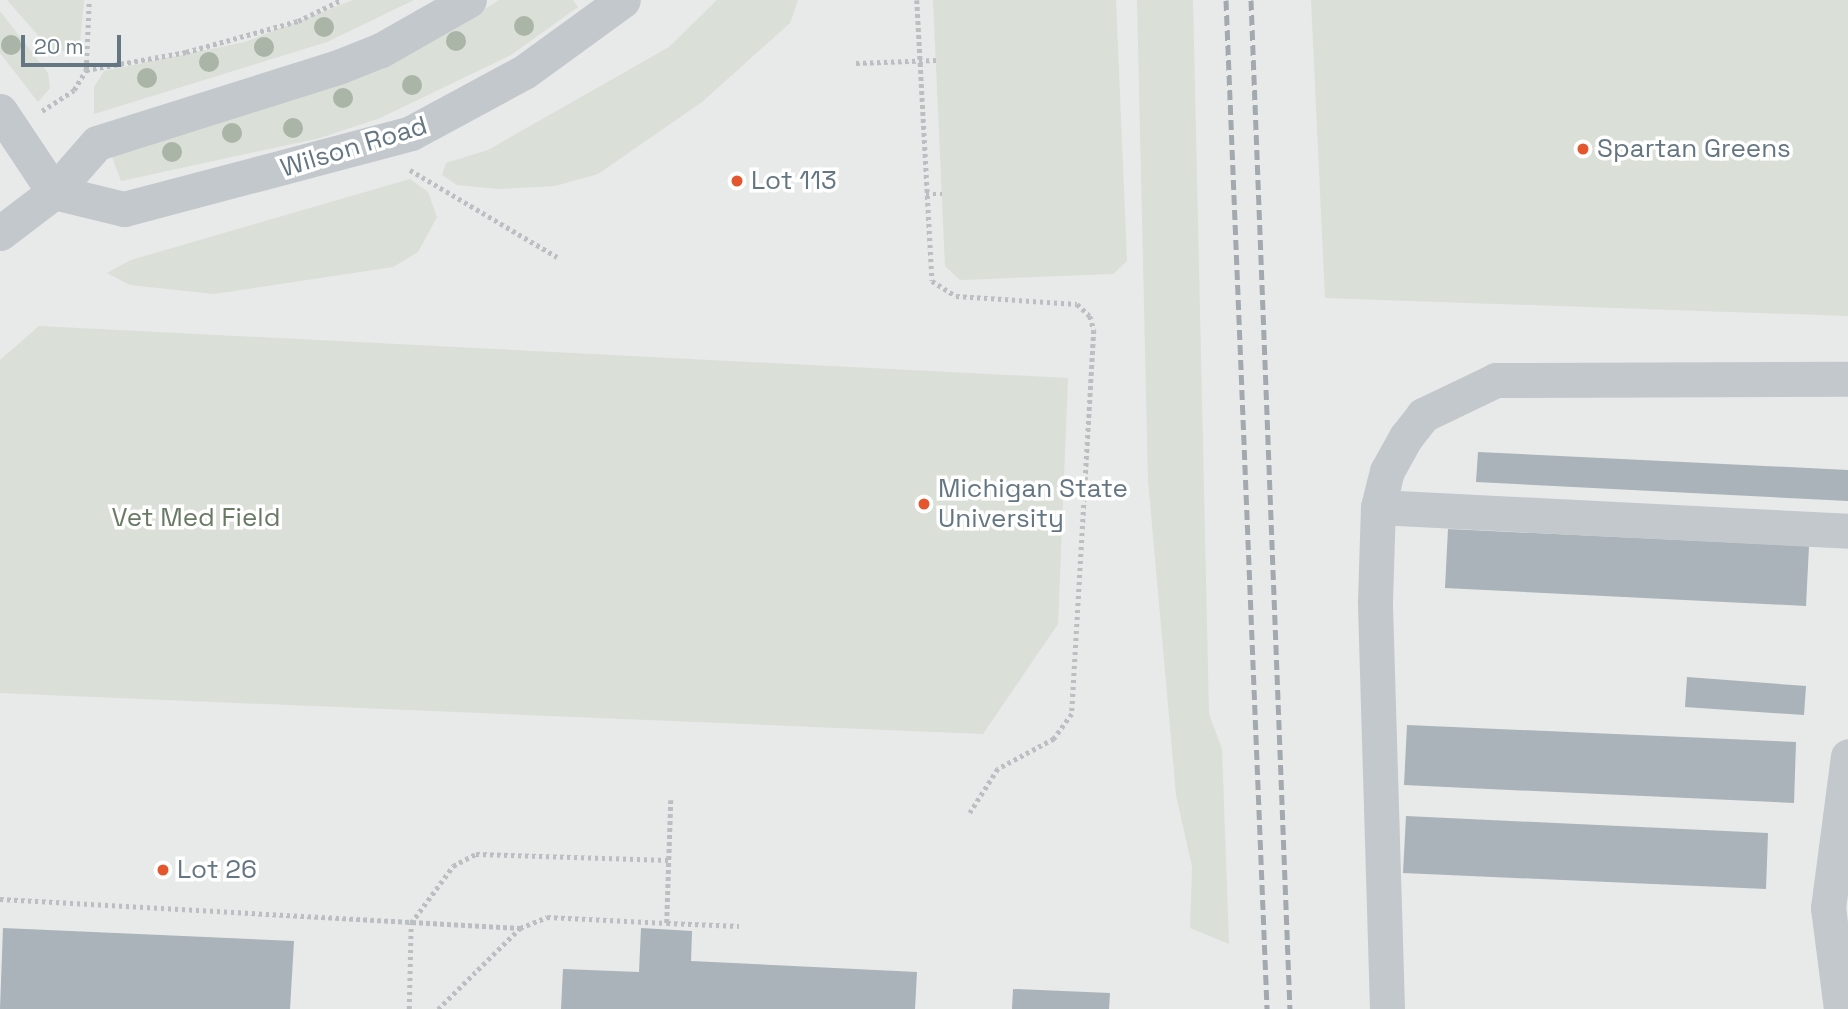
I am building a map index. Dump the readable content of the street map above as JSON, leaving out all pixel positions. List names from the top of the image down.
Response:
{
  "streets": {
    "street": ["Wilson Road"]
  },
  "parks": ["Vet Med Field"],
  "places": [
    "Spartan Greens",
    "Lot 113",
    "Michigan State University",
    "Lot 26"
  ],
  "scale_bar": "20 m"
}
